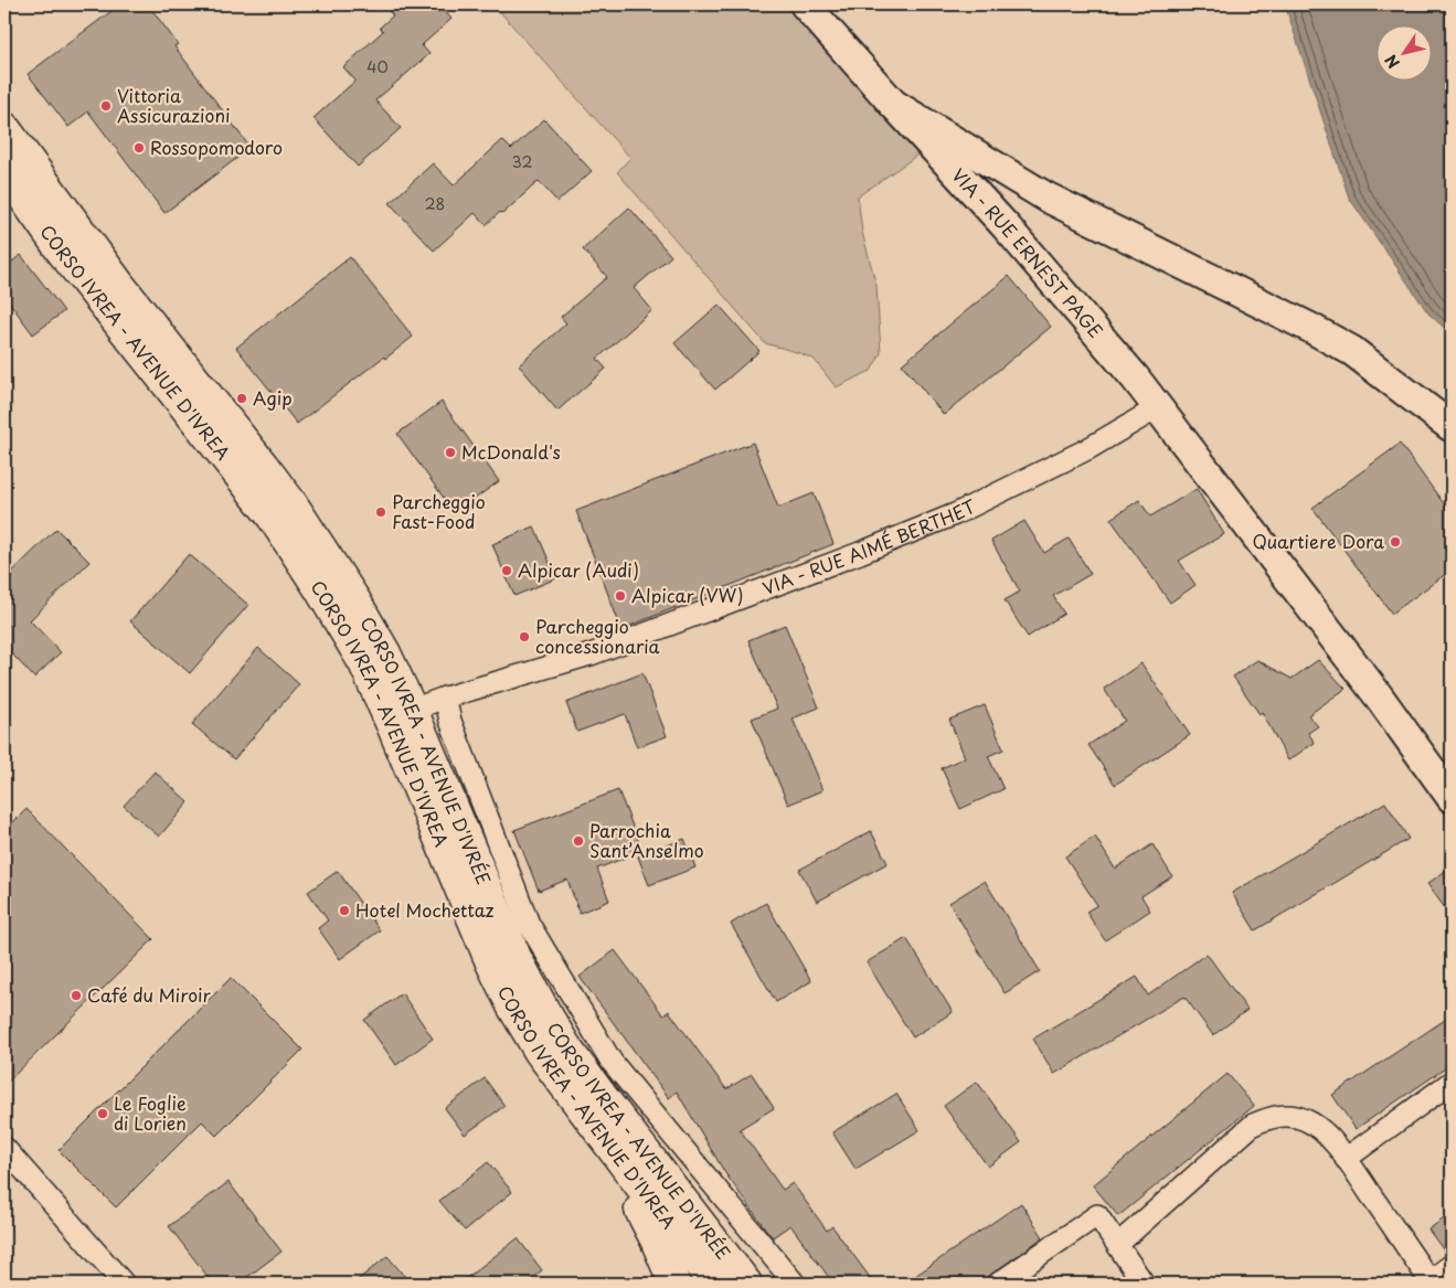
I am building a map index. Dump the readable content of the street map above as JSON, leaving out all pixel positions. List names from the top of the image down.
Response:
{
  "streets": {
    "main road": ["CORSO IVREA - AVENUE D'IVREA", "CORSO IVREA - AVENUE D'IVRÉE"],
    "street": ["VIA - RUE ERNEST PAGE", "VIA - RUE AIMÉ BERTHET"]
  },
  "crossings": [
    ["VIA - RUE ERNEST PAGE", "VIA - RUE AIMÉ BERTHET"],
    ["CORSO IVREA - AVENUE D'IVREA", "CORSO IVREA - AVENUE D'IVRÉE"],
    ["VIA - RUE AIMÉ BERTHET", "CORSO IVREA - AVENUE D'IVRÉE"]
  ],
  "places": [
    "Vittoria Assicurazioni",
    "Rossopomodoro",
    "Agip",
    "McDonald's",
    "Parcheggio Fast-Food",
    "Quartiere Dora",
    "Alpicar (Audi)",
    "Alpicar (VW)",
    "Parcheggio concessionaria",
    "Parrochia Sant’Anselmo",
    "Hotel Mochettaz",
    "Café du Miroir",
    "Le Foglie di Lorien"
  ],
  "house_numbers": ["40", "32", "28"],
  "north": "bottom left"
}
